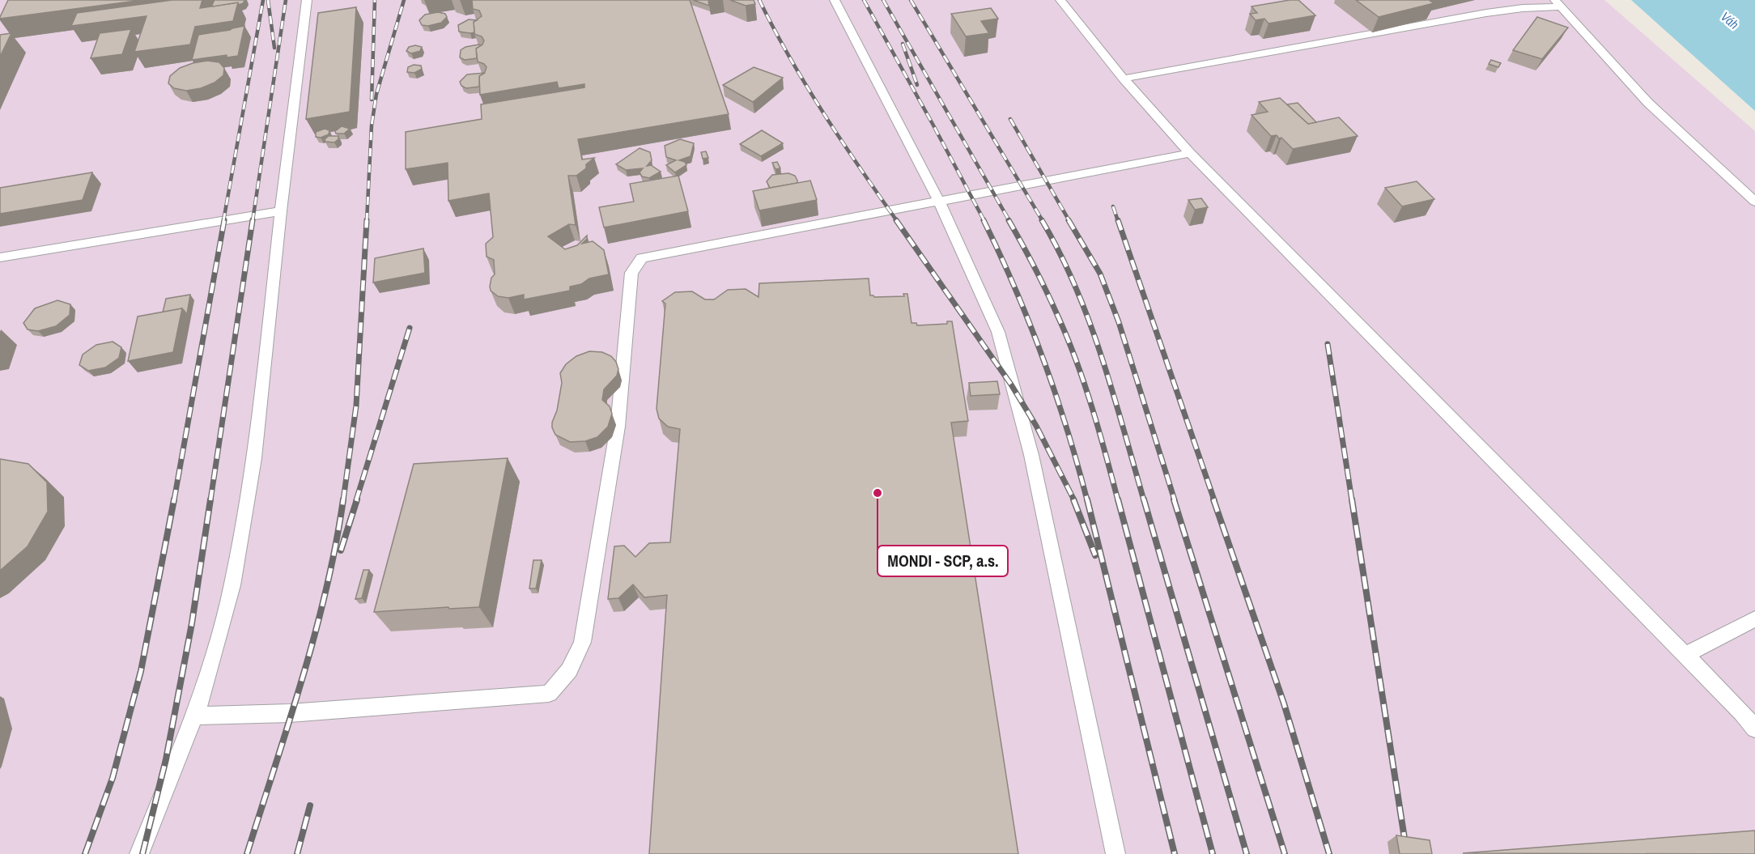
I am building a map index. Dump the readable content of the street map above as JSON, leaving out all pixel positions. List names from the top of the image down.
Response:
{
  "water": ["Váh"],
  "places": ["MONDI - SCP, a.s."]
}
